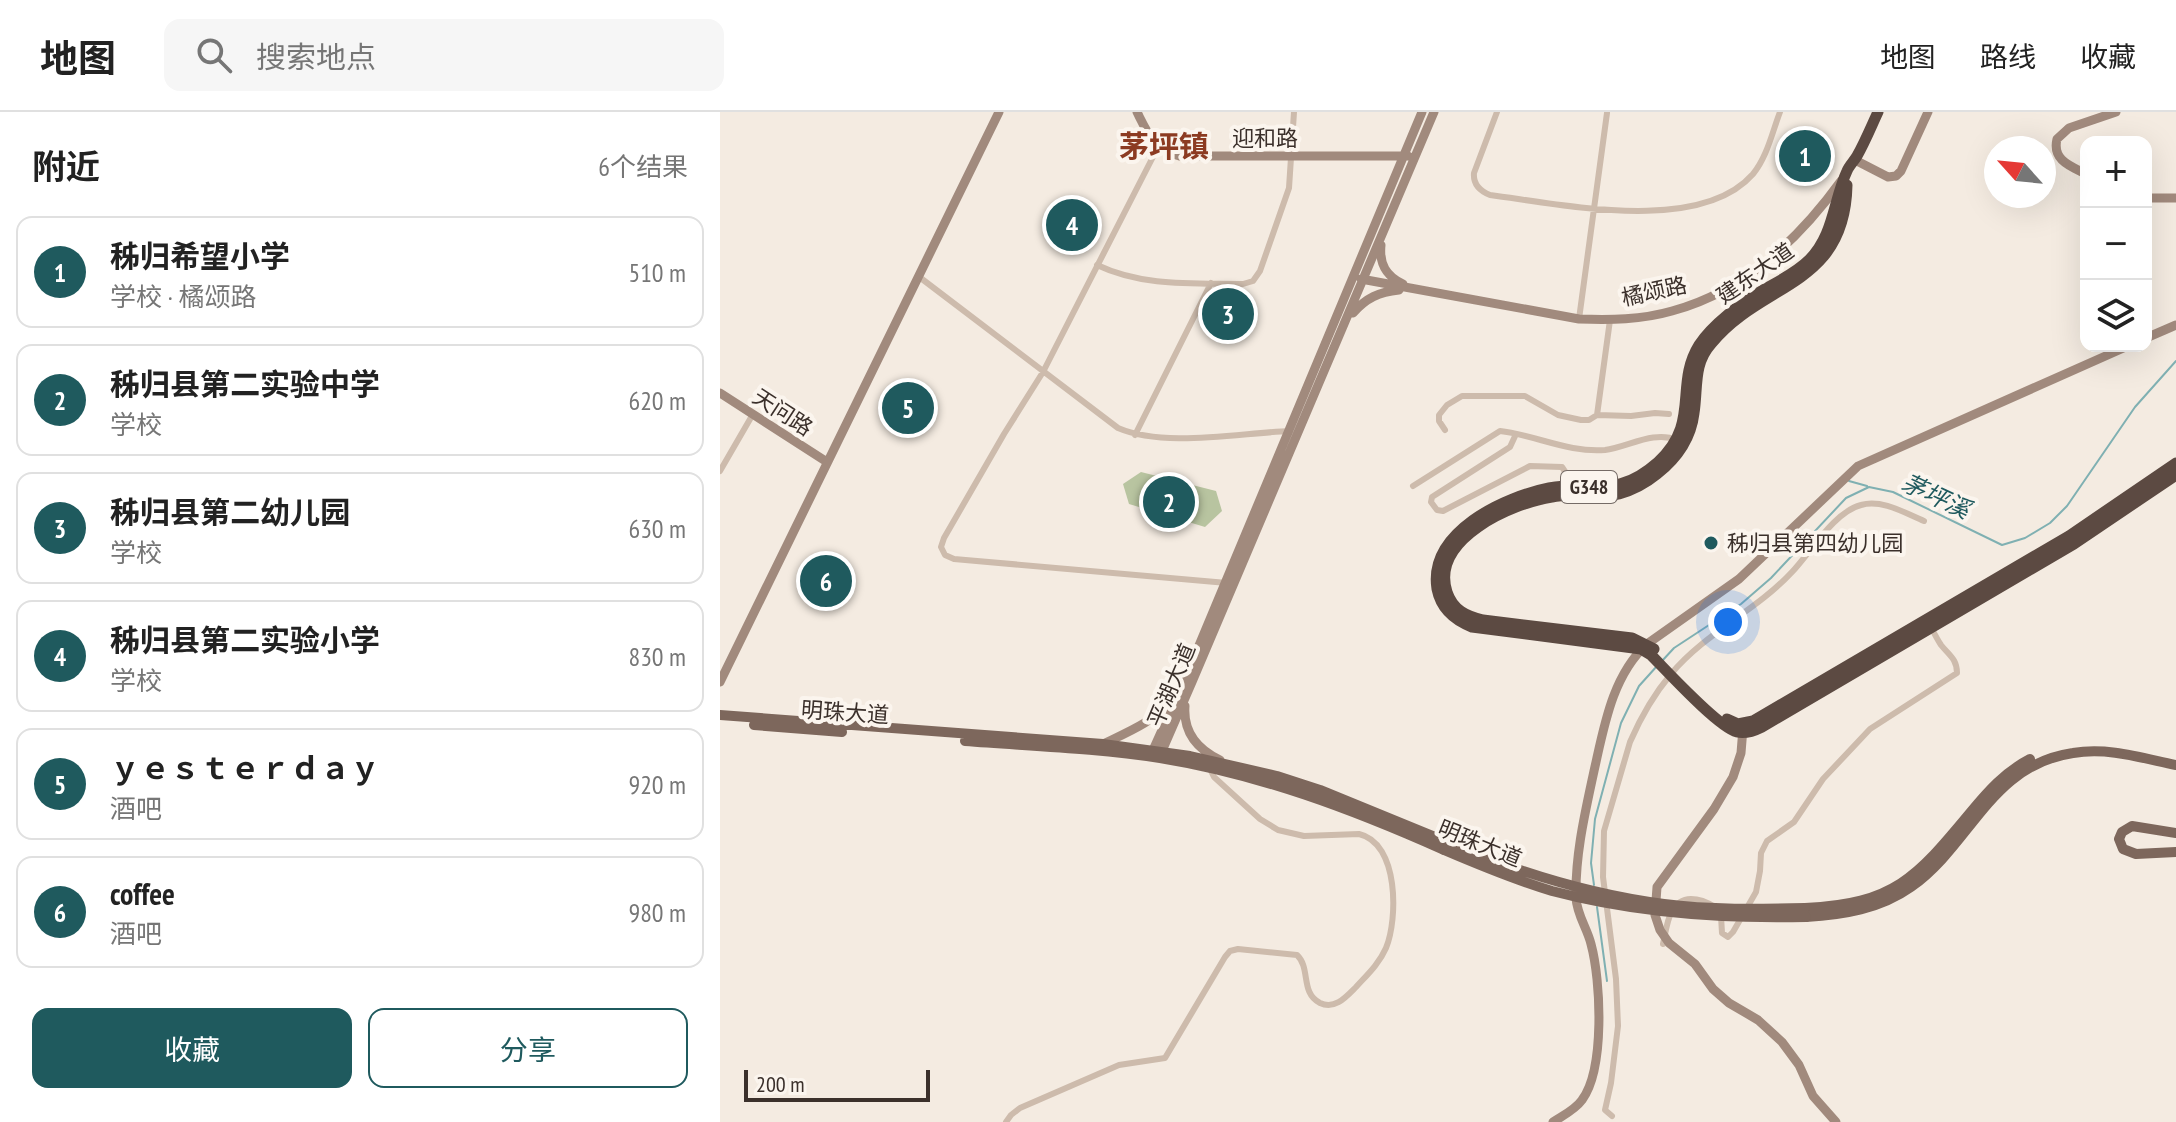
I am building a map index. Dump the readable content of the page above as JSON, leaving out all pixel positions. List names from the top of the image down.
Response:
{
  "streets": {
    "highway": ["建东大道", "橘颂路", "G348"],
    "main road": [
      "迎和路",
      "天问路",
      "平湖大道",
      "明珠大道"
    ]
  },
  "crossings": [
    ["迎和路", "平湖大道"],
    ["建东大道", "橘颂路"],
    ["橘颂路", "平湖大道"],
    ["平湖大道", "明珠大道"]
  ],
  "districts": ["茅坪镇"],
  "water": ["茅坪溪"],
  "places": ["秭归县第四幼儿园"],
  "scale_bar": "200 m",
  "north": "top left",
  "page": {
    "header": "地图",
    "search": "搜索地点",
    "nav": ["地图", "路线", "收藏"],
    "heading": ["附近", "6个结果"],
    "pins": [
      "1",
      "4",
      "3",
      "5",
      "2",
      "6"
    ],
    "map_buttons": ["+", "−"],
    "list": [
      {
        "mark": "1",
        "name": "秭归希望小学",
        "note": "学校 · 橘颂路",
        "value": "510 m"
      },
      {
        "mark": "2",
        "name": "秭归县第二实验中学",
        "note": "学校",
        "value": "620 m"
      },
      {
        "mark": "3",
        "name": "秭归县第二幼儿园",
        "note": "学校",
        "value": "630 m"
      },
      {
        "mark": "4",
        "name": "秭归县第二实验小学",
        "note": "学校",
        "value": "830 m"
      },
      {
        "mark": "5",
        "name": "ｙｅｓｔｅｒｄａｙ",
        "note": "酒吧",
        "value": "920 m"
      },
      {
        "mark": "6",
        "name": "coffee",
        "note": "酒吧",
        "value": "980 m"
      }
    ],
    "buttons": ["收藏", "分享"],
    "scale": "200 m"
  }
}
